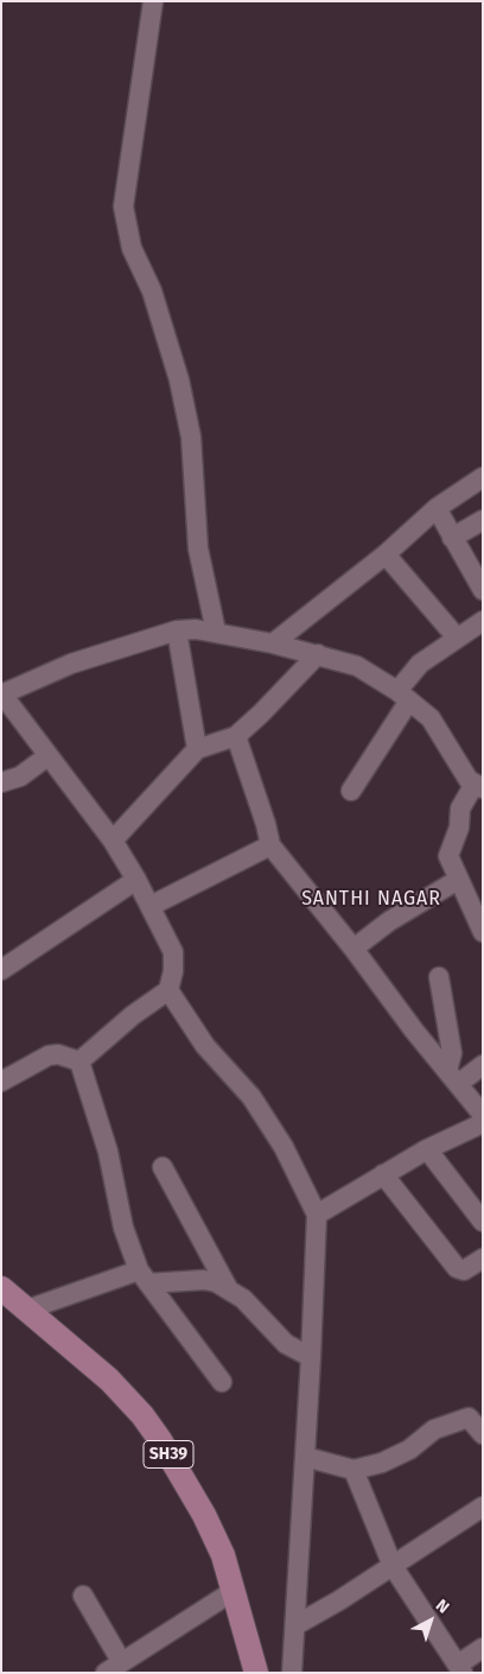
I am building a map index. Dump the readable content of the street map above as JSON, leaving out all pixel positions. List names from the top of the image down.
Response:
{
  "streets": {
    "main road": ["SH39"]
  },
  "districts": ["SANTHI NAGAR"],
  "north": "top right"
}
